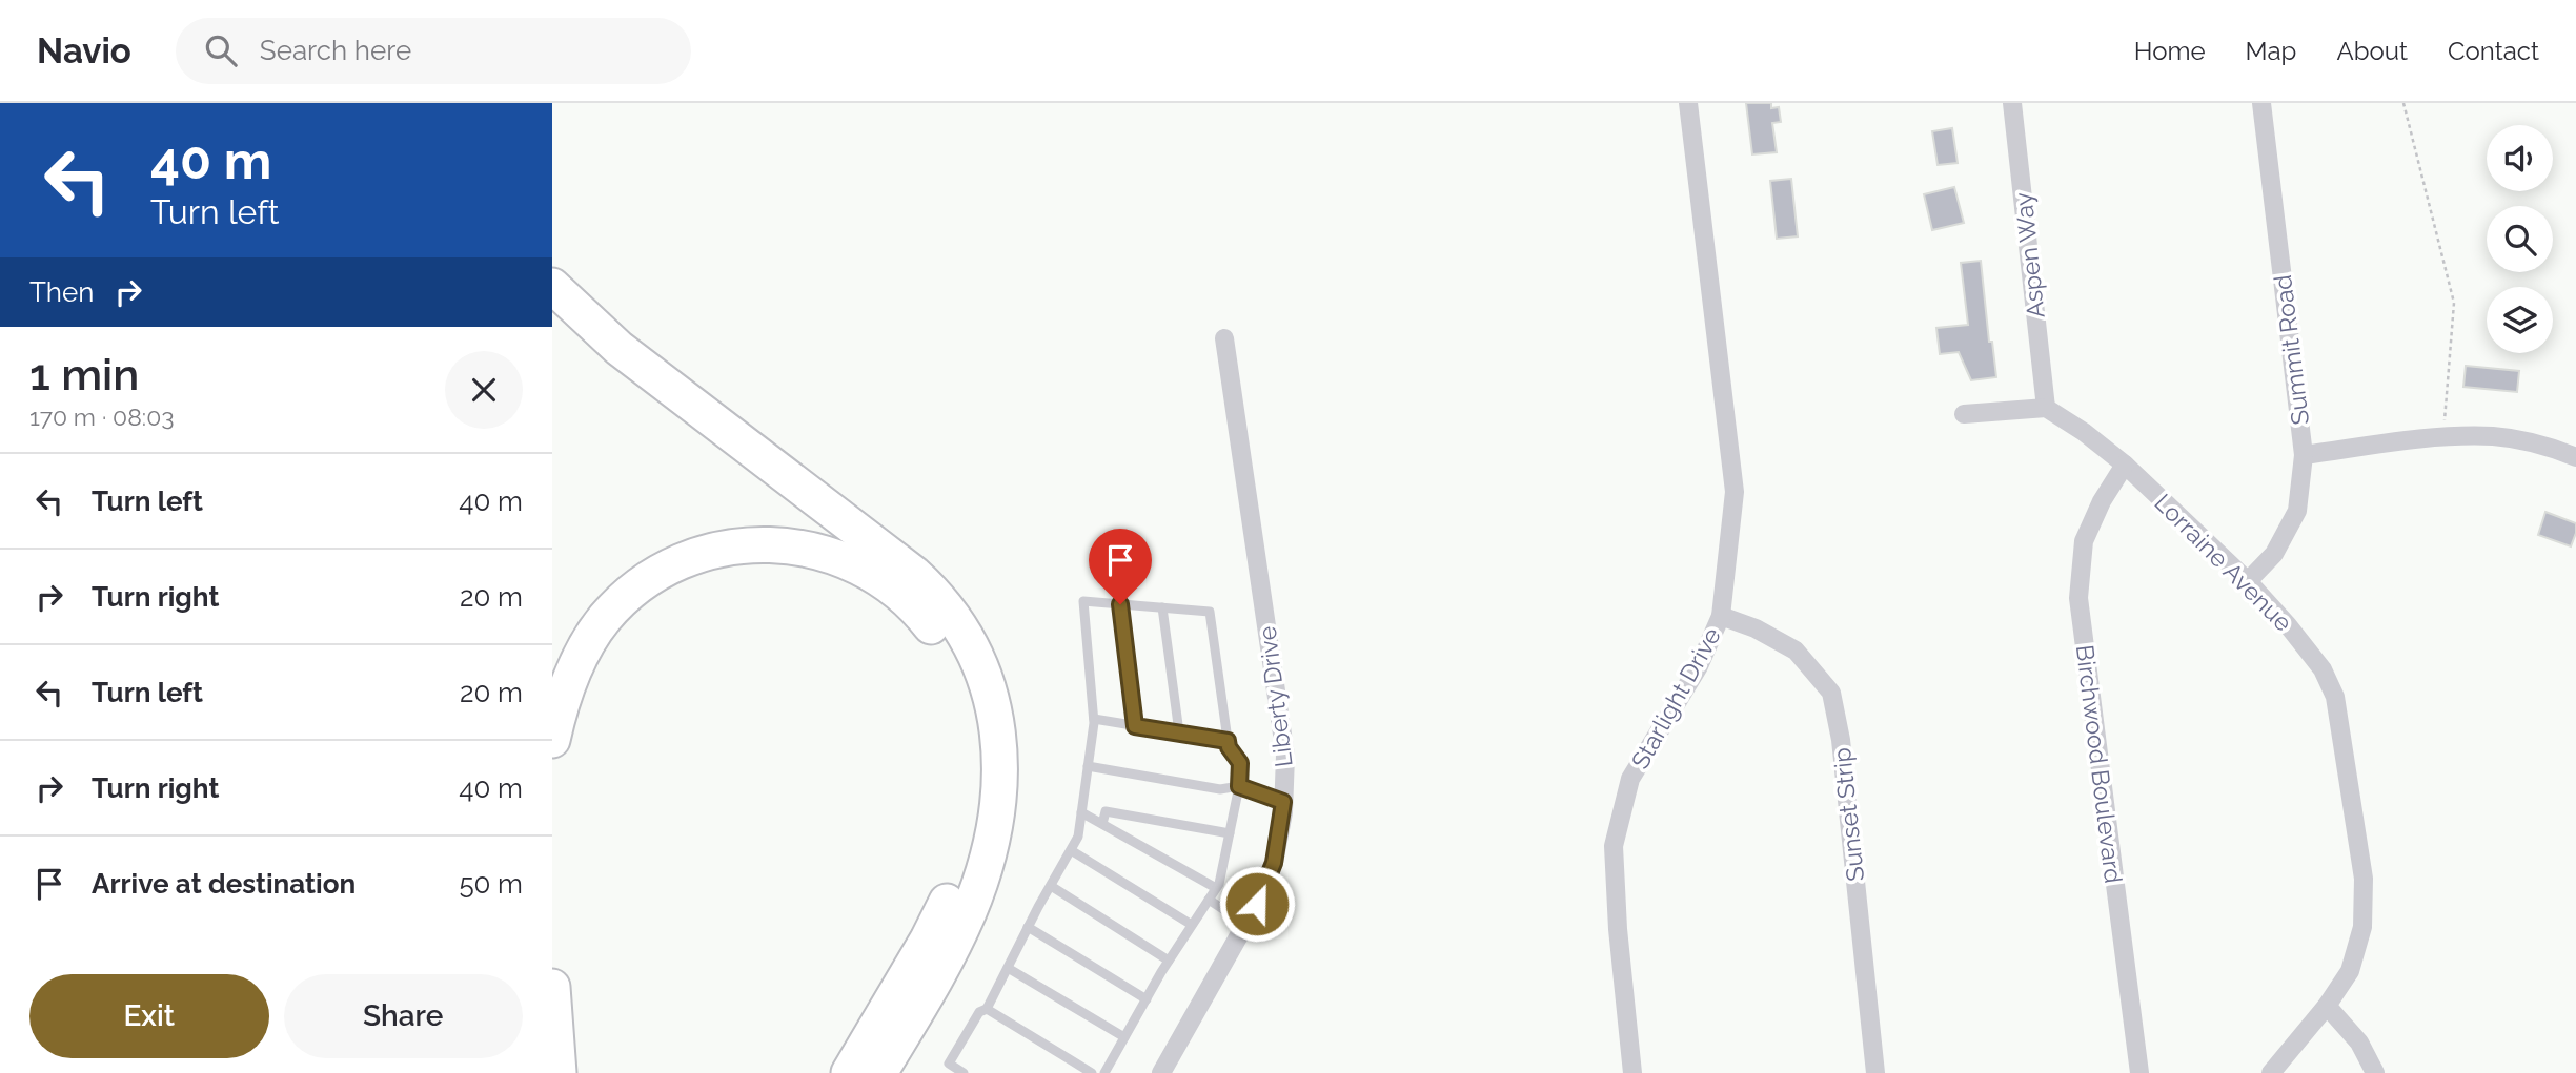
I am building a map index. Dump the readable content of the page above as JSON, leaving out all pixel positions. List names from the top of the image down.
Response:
{
  "streets": {
    "street": [
      "Aspen Way",
      "Summit Road",
      "Lorraine Avenue",
      "Liberty Drive",
      "Starlight Drive",
      "Birchwood Boulevard",
      "Sunset Strip"
    ]
  },
  "crossings": [
    ["Aspen Way", "Lorraine Avenue"],
    ["Summit Road", "Lorraine Avenue"],
    ["Lorraine Avenue", "Birchwood Boulevard"],
    ["Starlight Drive", "Sunset Strip"]
  ],
  "page": {
    "header": "Navio",
    "search": "Search here",
    "nav": [
      "Home",
      "Map",
      "About",
      "Contact"
    ],
    "turn": ["40 m", "Turn left"],
    "then": "Then",
    "heading": ["1 min", "170 m · 08:03"],
    "list": [
      {
        "name": "Turn left",
        "value": "40 m"
      },
      {
        "name": "Turn right",
        "value": "20 m"
      },
      {
        "name": "Turn left",
        "value": "20 m"
      },
      {
        "name": "Turn right",
        "value": "40 m"
      },
      {
        "name": "Arrive at destination",
        "value": "50 m"
      }
    ],
    "buttons": ["Exit", "Share"]
  }
}
